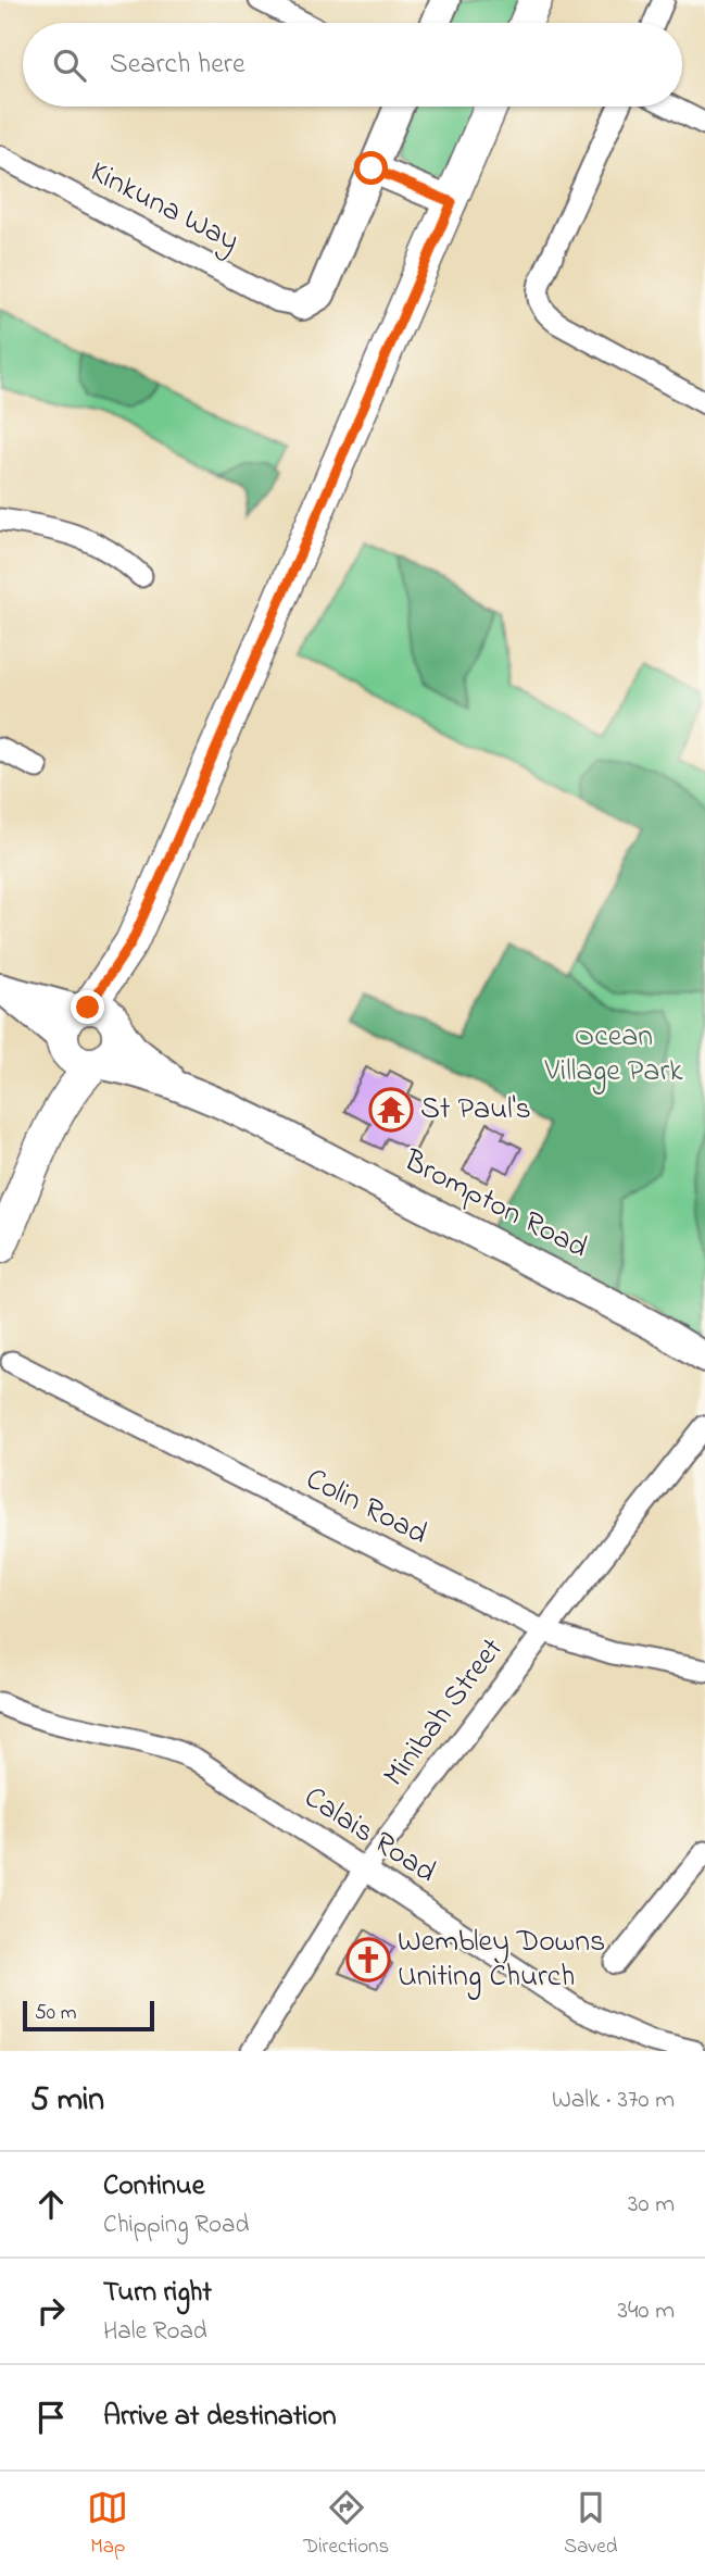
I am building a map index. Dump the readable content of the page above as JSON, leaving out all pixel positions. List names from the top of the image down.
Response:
{
  "streets": {
    "street": [
      "Kinkuna Way",
      "Brompton Road",
      "Colin Road",
      "Minibah Street",
      "Calais Road"
    ]
  },
  "crossings": [
    ["Colin Road", "Minibah Street"],
    ["Minibah Street", "Calais Road"]
  ],
  "parks": ["Ocean Village Park"],
  "places": {
    "temple": ["St Paul's"],
    "church": ["Wembley Downs Uniting Church"]
  },
  "scale_bar": "50 m",
  "page": {
    "search": "Search here",
    "scale": "50 m",
    "heading": ["5 min", "Walk · 370 m"],
    "list": [
      ["Continue", "Chipping Road", "30 m"],
      ["Turn right", "Hale Road", "340 m"],
      "Arrive at destination"
    ],
    "nav": ["Map", "Directions", "Saved"]
  }
}
